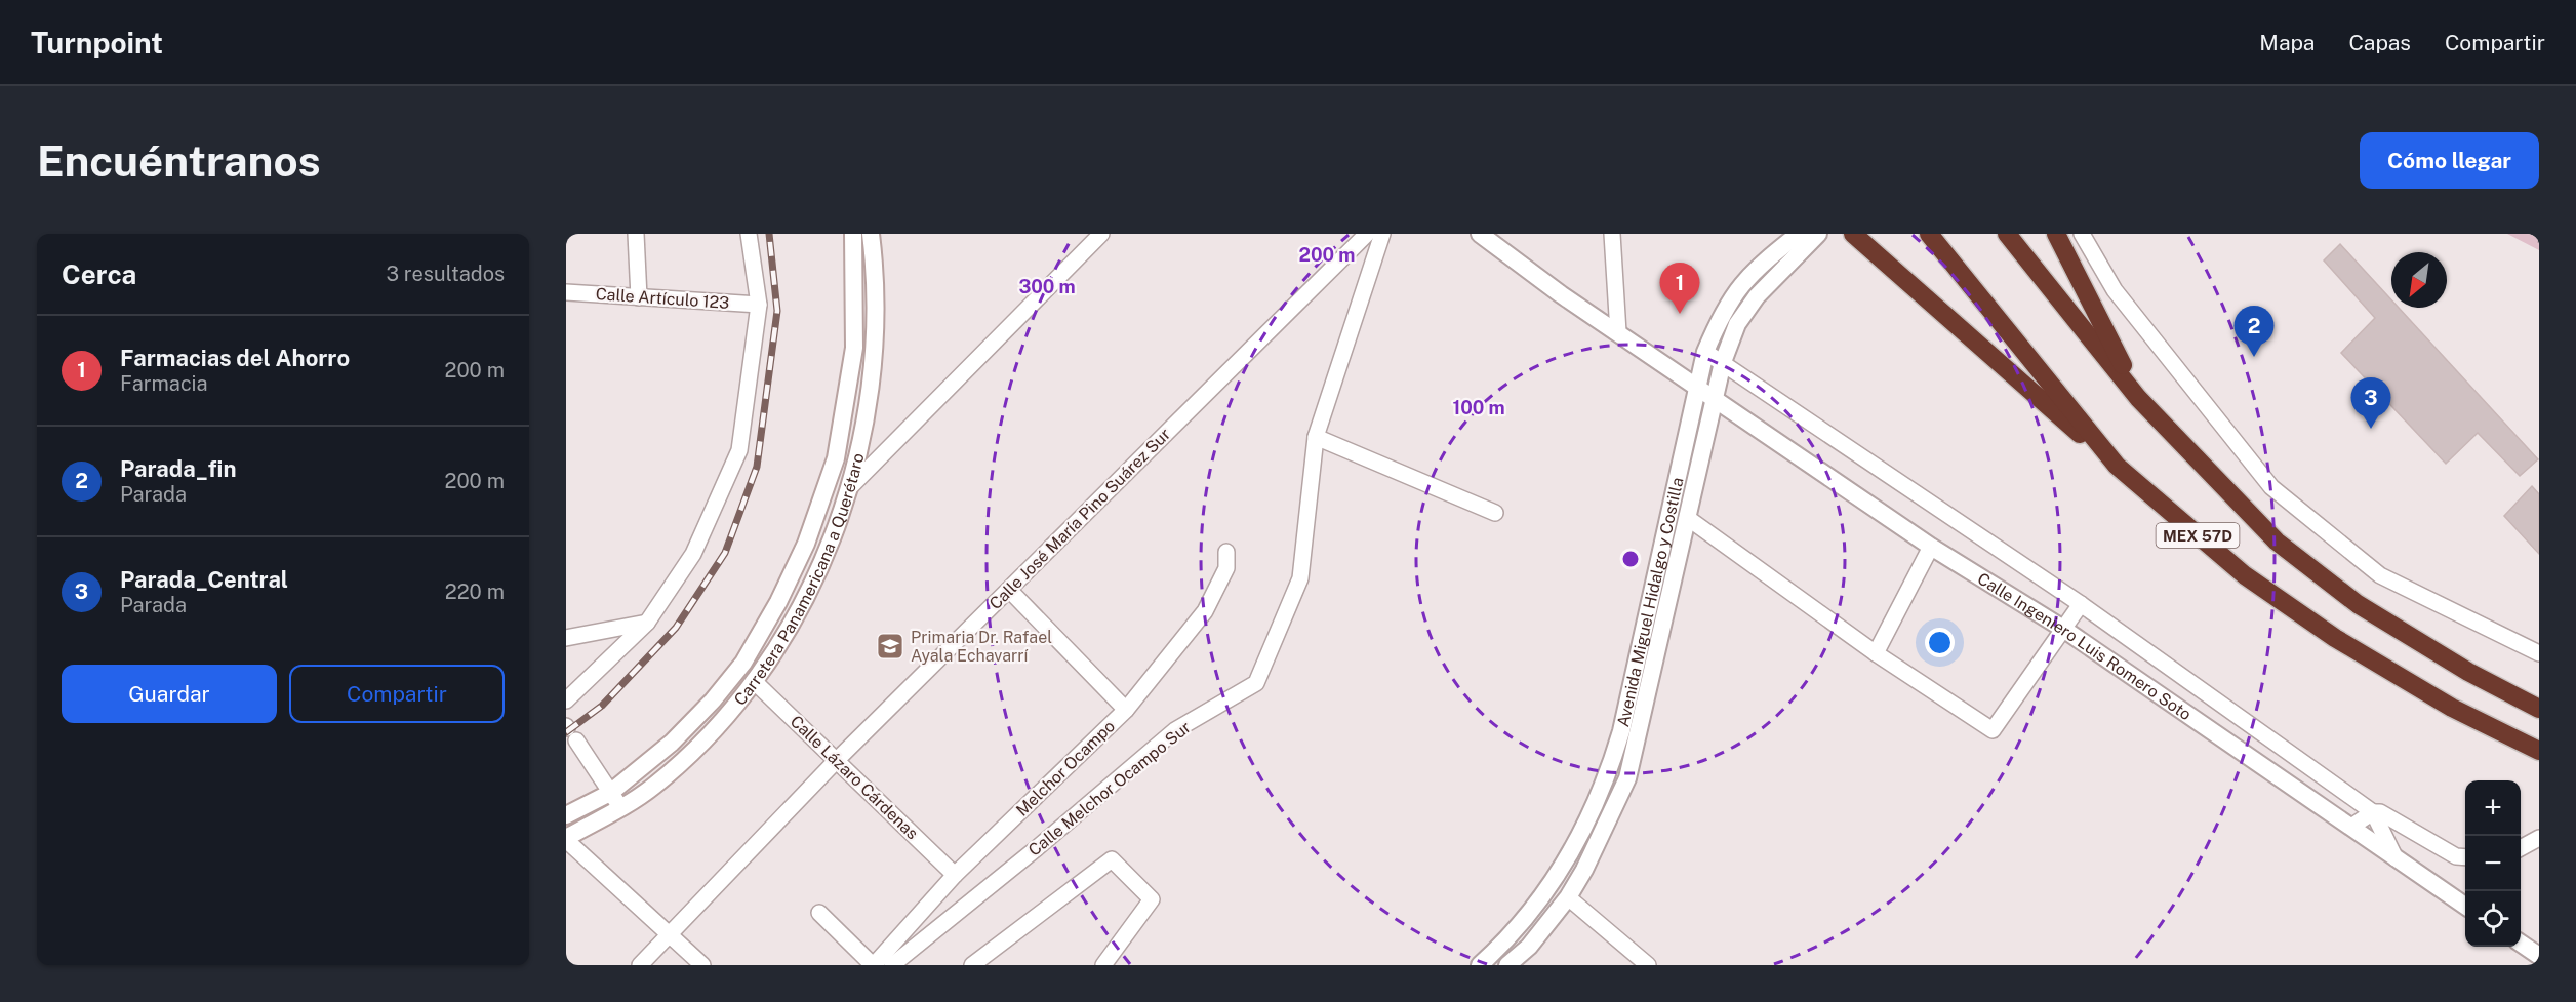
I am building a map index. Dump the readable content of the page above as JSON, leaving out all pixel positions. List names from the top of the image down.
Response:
{
  "streets": {
    "highway": ["MEX 57D"],
    "street": [
      "Calle Artículo 123",
      "Calle José María Pino Suárez Sur",
      "Carretera Panamericana a Querétaro",
      "Avenida Miguel Hidalgo y Costilla",
      "Calle Ingeniero Luis Romero Soto",
      "Melchor Ocampo",
      "Calle Lázaro Cárdenas",
      "Calle Melchor Ocampo Sur"
    ]
  },
  "crossings": [
    ["Calle José María Pino Suárez Sur", "Calle Lázaro Cárdenas"],
    ["Carretera Panamericana a Querétaro", "Calle Lázaro Cárdenas"],
    ["Avenida Miguel Hidalgo y Costilla", "Calle Ingeniero Luis Romero Soto"],
    ["Melchor Ocampo", "Calle Lázaro Cárdenas"]
  ],
  "places": {
    "school or university": ["Primaria Dr. Rafael Ayala Echavarrí"]
  },
  "north": "bottom left",
  "page": {
    "header": "Turnpoint",
    "nav": ["Mapa", "Capas", "Compartir"],
    "buttons": [
      "Cómo llegar",
      ["Guardar", "Compartir"]
    ],
    "title": "Encuéntranos",
    "heading": ["Cerca", "3 resultados"],
    "pins": ["1", "2", "3"],
    "list": [
      {
        "mark": "1",
        "name": "Farmacias del Ahorro",
        "note": "Farmacia",
        "value": "200 m"
      },
      {
        "mark": "2",
        "name": "Parada_fin",
        "note": "Parada",
        "value": "200 m"
      },
      {
        "mark": "3",
        "name": "Parada_Central",
        "note": "Parada",
        "value": "220 m"
      }
    ],
    "map_buttons": ["+", "−"]
  },
  "rings": ["200 m", "300 m", "100 m"]
}
